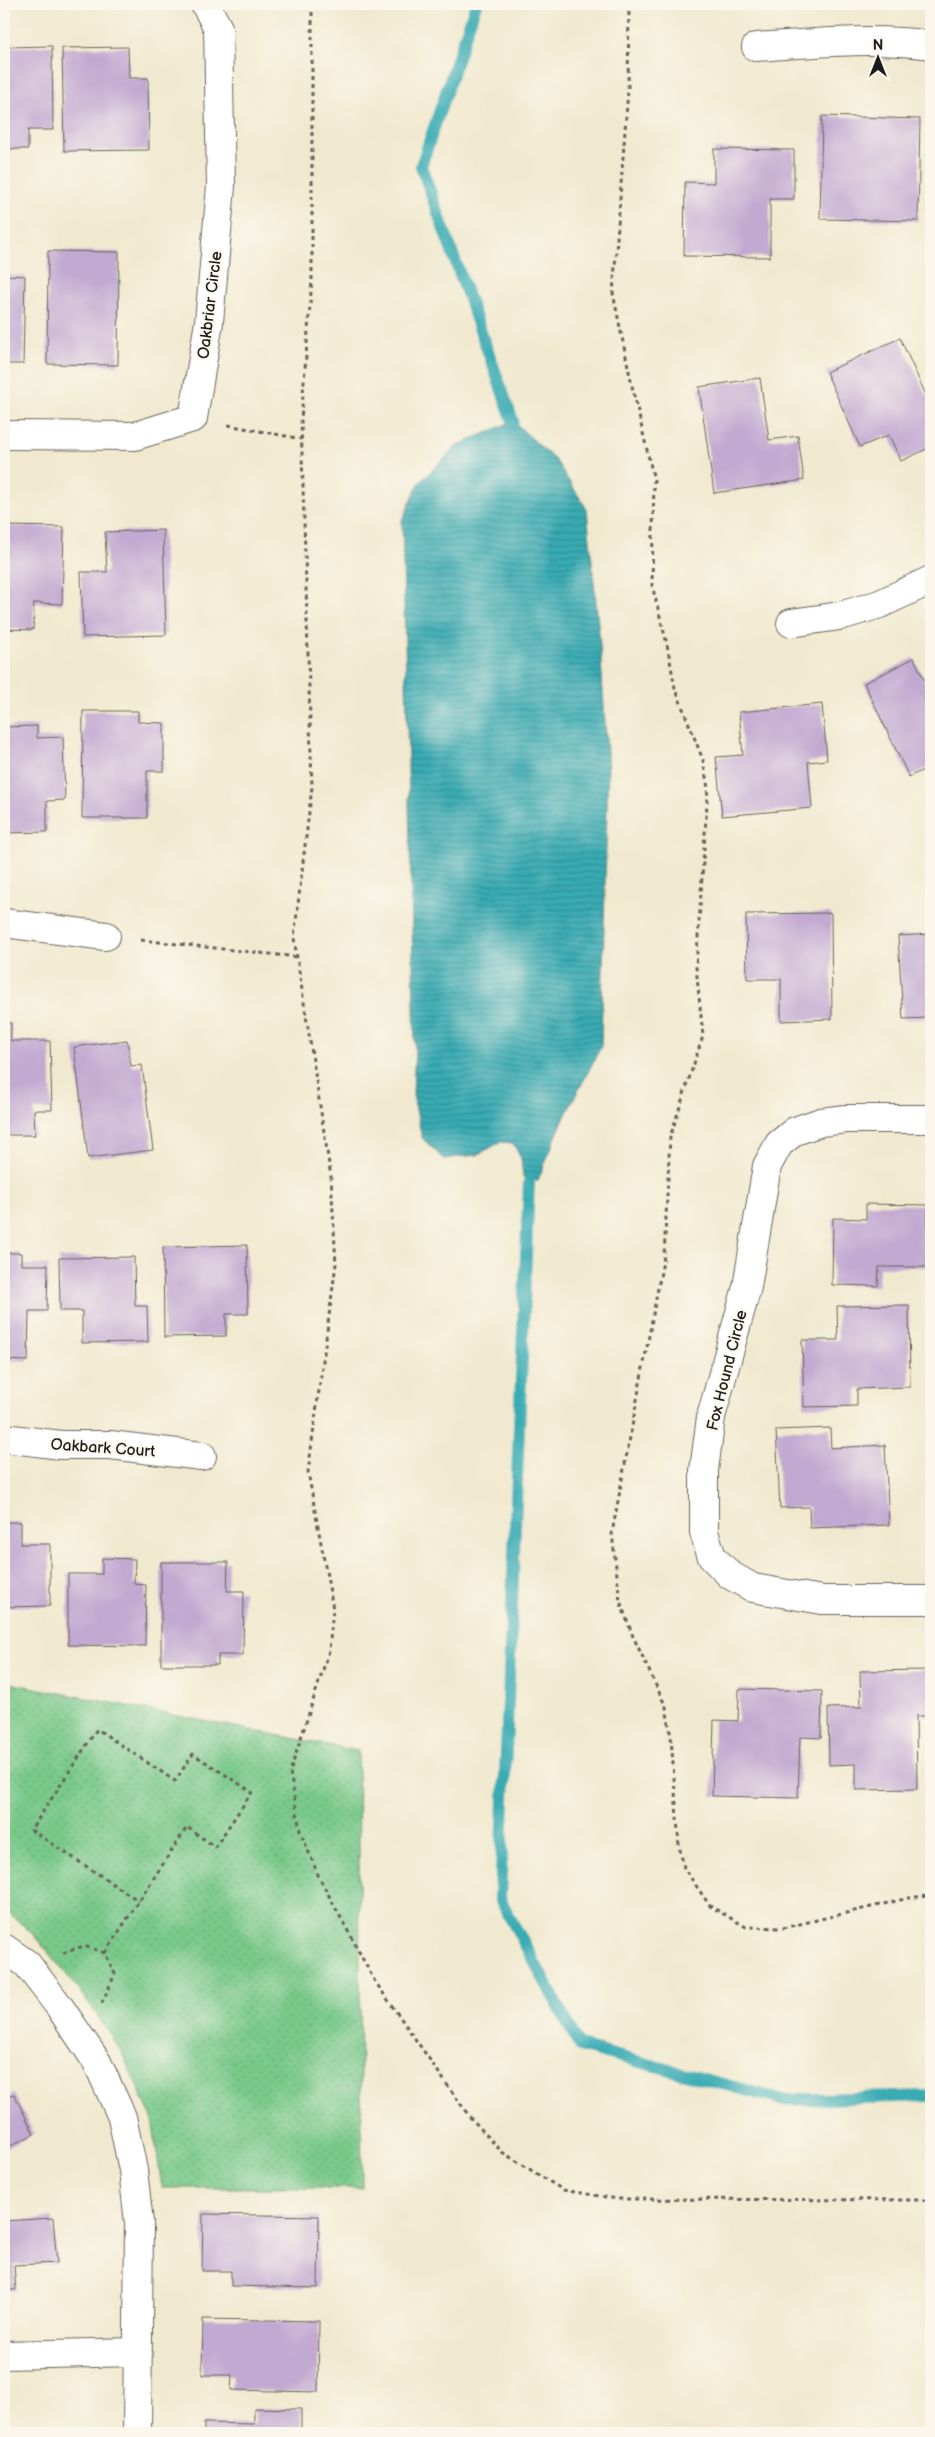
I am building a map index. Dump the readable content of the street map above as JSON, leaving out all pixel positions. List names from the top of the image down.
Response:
{
  "streets": {
    "street": ["Oakbriar Circle", "Fox Hound Circle", "Oakbark Court"]
  },
  "north": "top"
}
